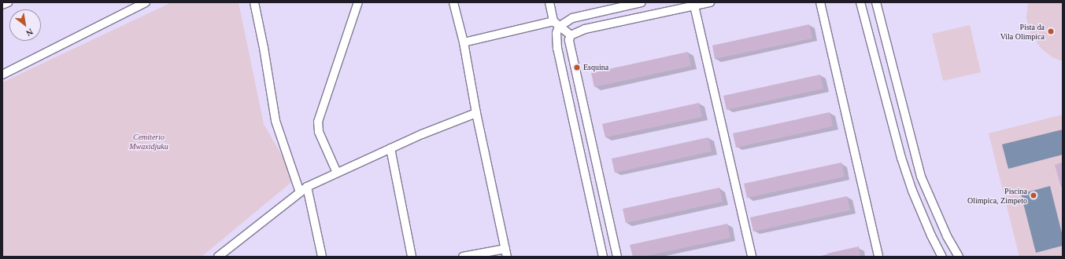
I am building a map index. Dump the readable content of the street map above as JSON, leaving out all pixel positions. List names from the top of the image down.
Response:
{
  "parks": ["Cemiterio Mwaxidjuku"],
  "places": ["Pista da Vila Olimpíca", "Esquina", "Piscina Olimpíca, Zimpeto"],
  "north": "bottom right"
}
